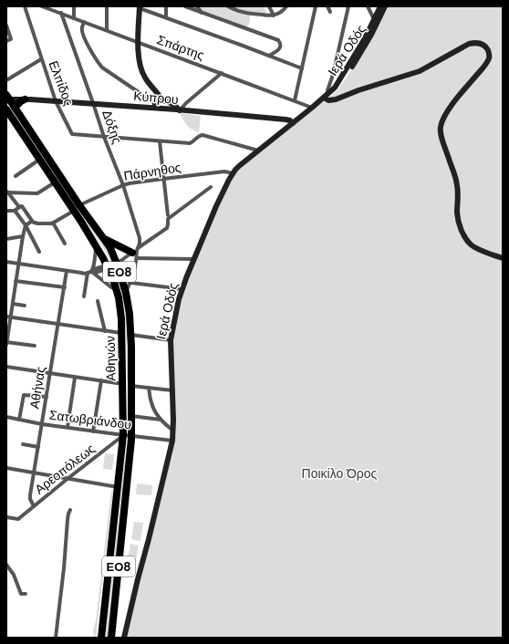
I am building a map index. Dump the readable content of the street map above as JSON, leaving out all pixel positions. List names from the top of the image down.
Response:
{
  "streets": {
    "highway": ["ΕΟ8", "Αθηνών"],
    "street": [
      "Σπάρτης",
      "Ιερά Οδός",
      "Ελπίδος",
      "Κύπρου",
      "Δόξης",
      "Πάρνηθος",
      "Αθήνας",
      "Σατωβριάνδου",
      "Αρεοπόλεως"
    ]
  },
  "crossings": [
    ["Σπάρτης", "Ιερά Οδός"],
    ["Σπάρτης", "Δόξης"],
    ["Ιερά Οδός", "Κύπρου"],
    ["Ιερά Οδός", "Πάρνηθος"],
    ["Ιερά Οδός", "Σατωβριάνδου"],
    ["Ελπίδος", "Κύπρου"],
    ["Ελπίδος", "Δόξης"],
    ["Κύπρου", "Δόξης"],
    ["Κύπρου", "Αθηνών"],
    ["Δόξης", "Πάρνηθος"],
    ["Πάρνηθος", "Αθηνών"],
    ["Αθηνών", "Σατωβριάνδου"],
    ["Αθηνών", "Αρεοπόλεως"],
    ["Αθήνας", "Σατωβριάνδου"],
    ["Αθήνας", "Αρεοπόλεως"],
    ["Σατωβριάνδου", "Αρεοπόλεως"]
  ],
  "parks": ["Ποικίλο Όρος"]
}
